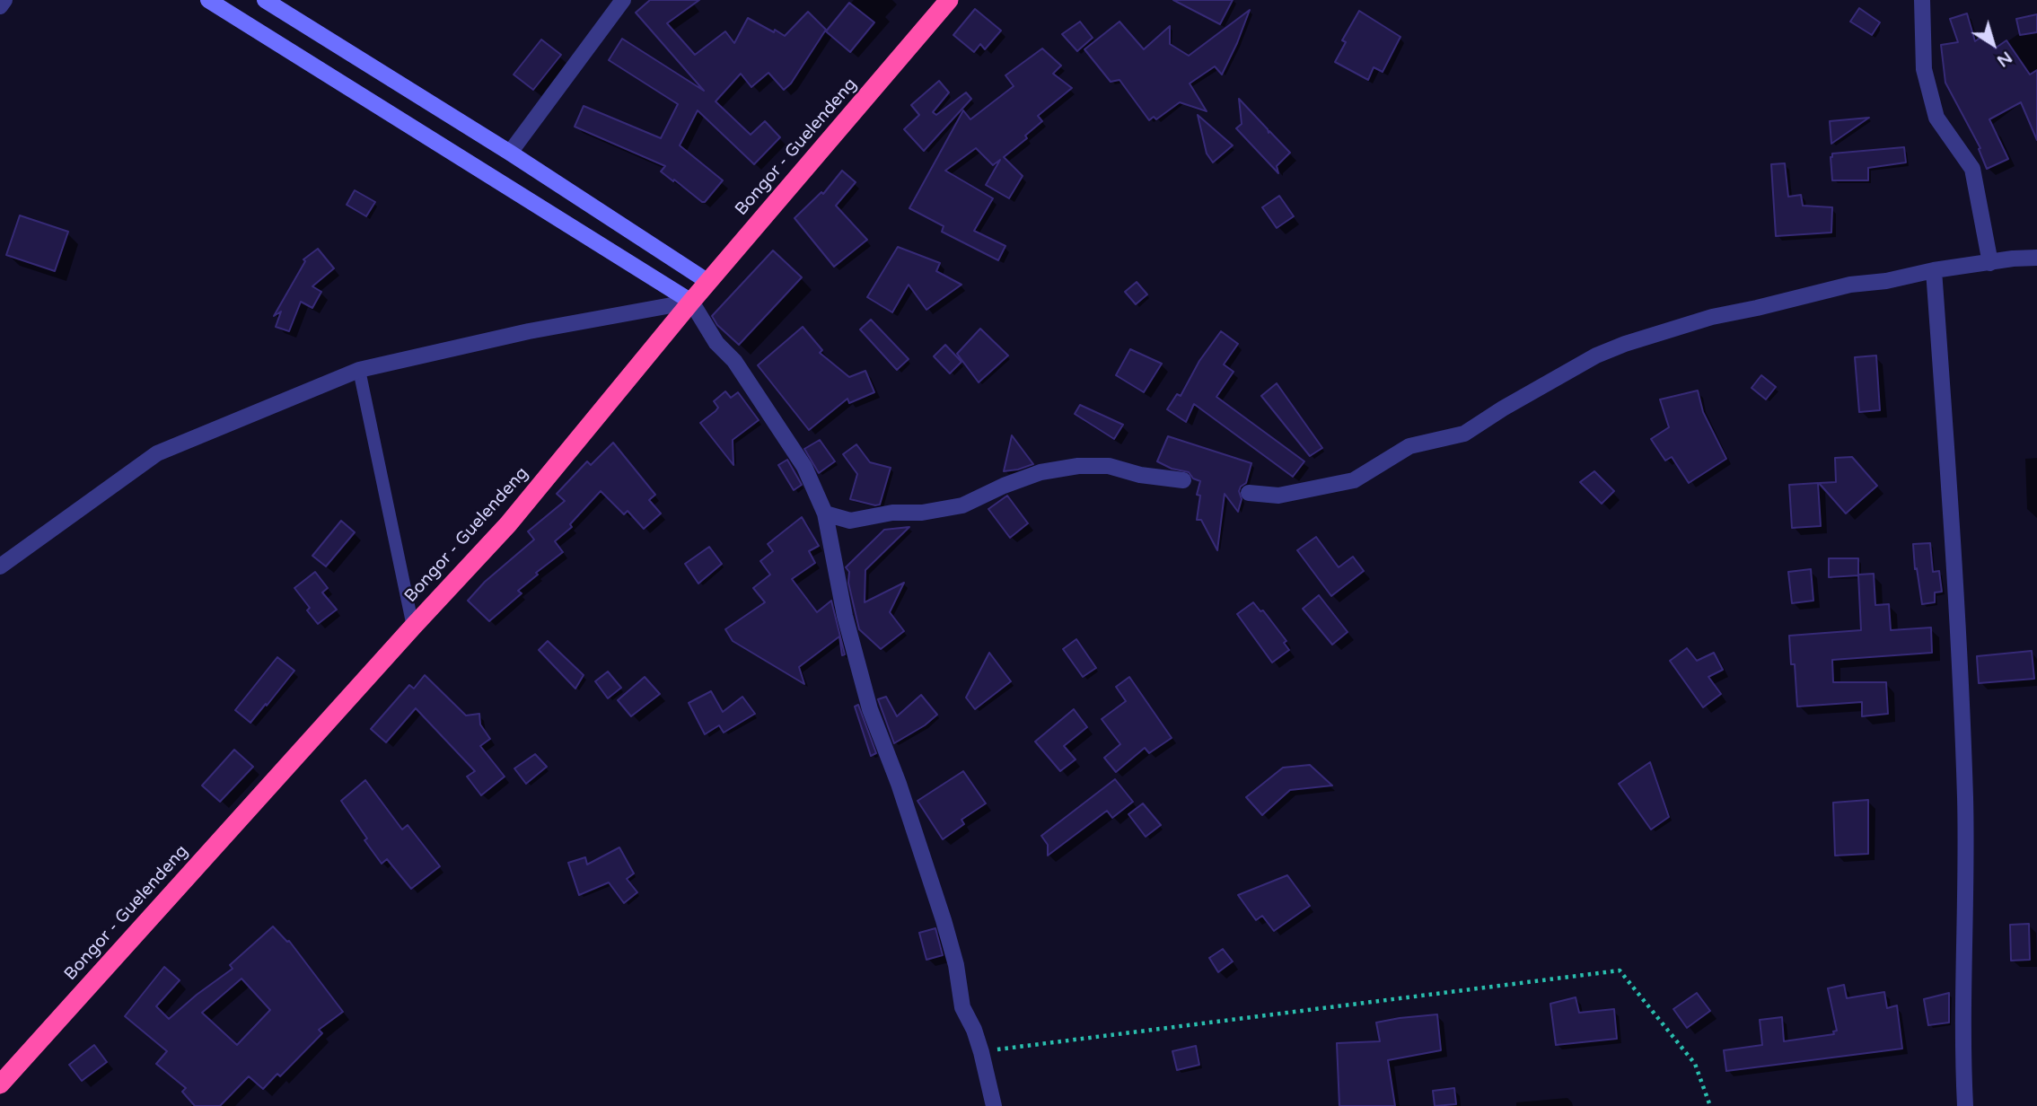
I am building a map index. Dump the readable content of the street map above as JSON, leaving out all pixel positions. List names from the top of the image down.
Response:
{
  "streets": {
    "highway": ["Bongor - Guelendeng"]
  },
  "north": "bottom right"
}
